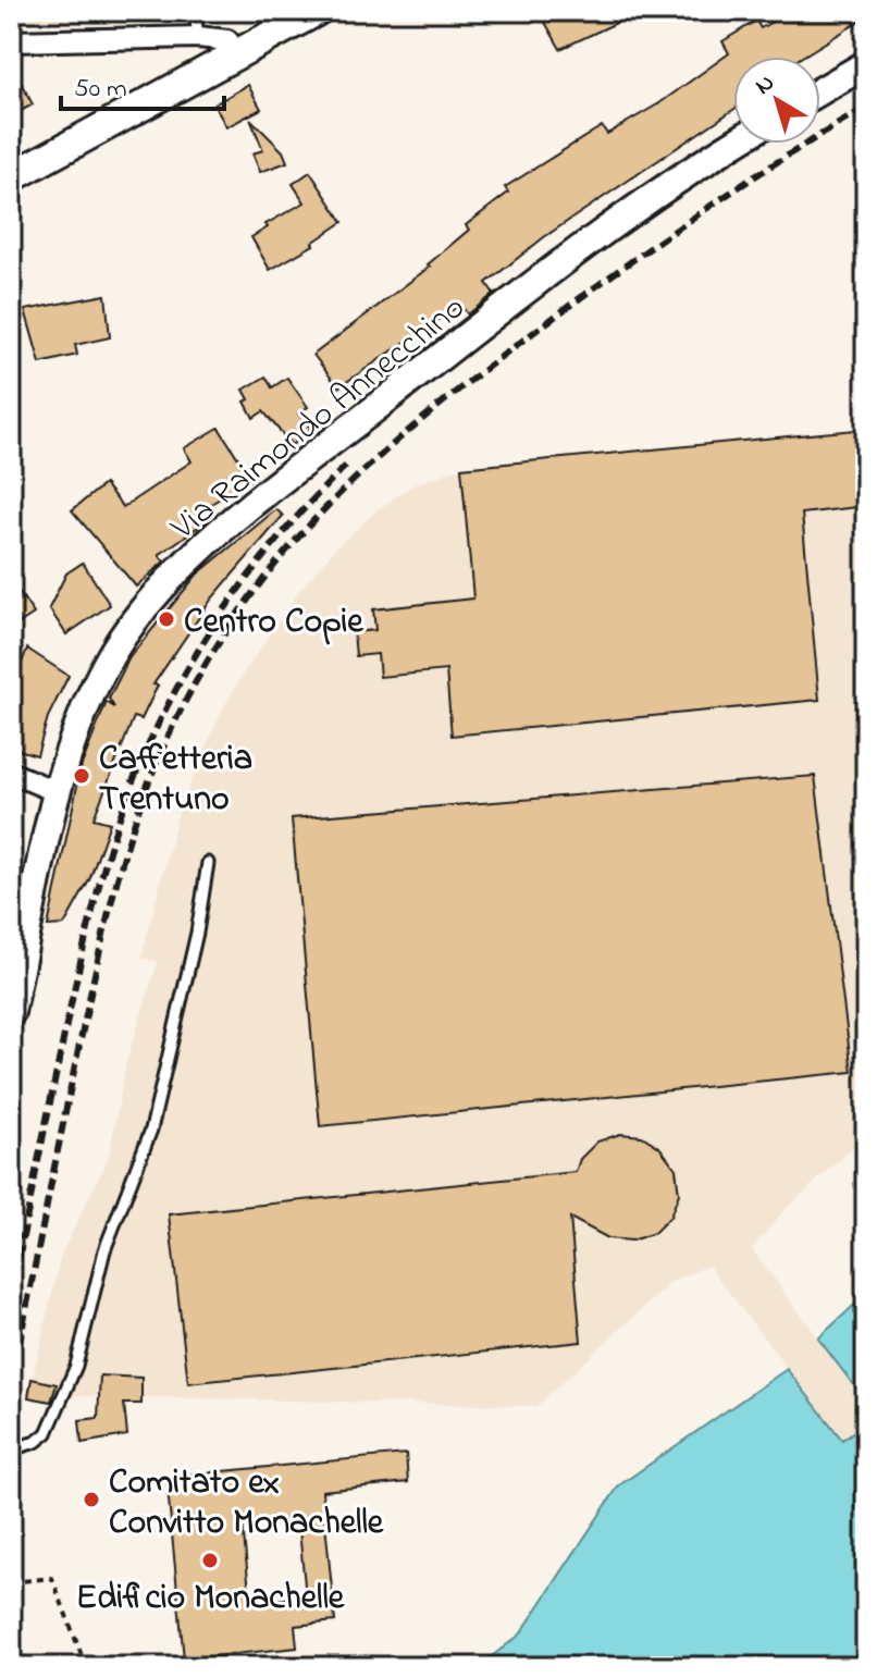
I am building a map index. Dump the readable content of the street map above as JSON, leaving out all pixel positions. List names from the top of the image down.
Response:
{
  "streets": {
    "street": ["Via Raimondo Annecchino"]
  },
  "places": [
    "Centro Copie",
    "Caffetteria Trentuno",
    "Comitato ex Convitto Monachelle",
    "Edificio Monachelle"
  ],
  "scale_bar": "50 m",
  "north": "top left"
}
